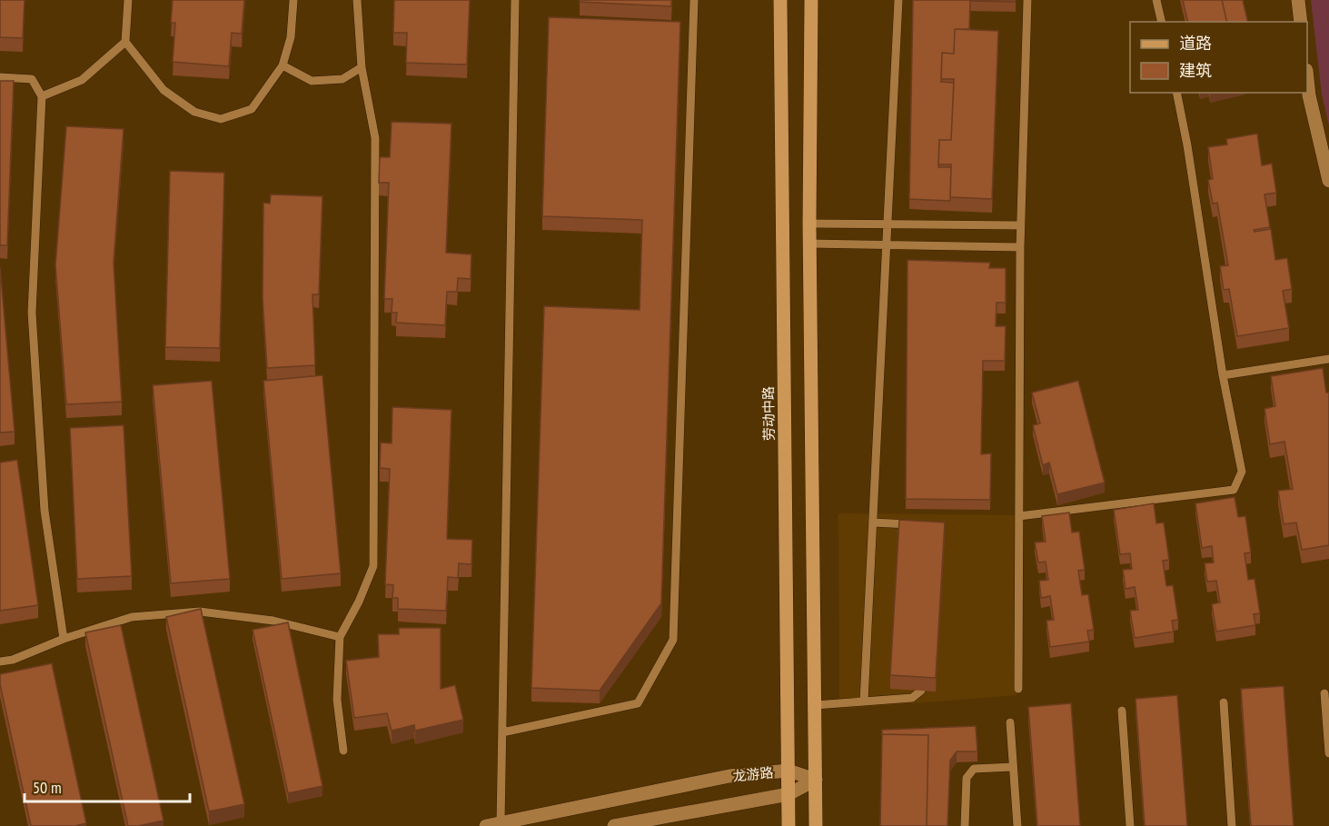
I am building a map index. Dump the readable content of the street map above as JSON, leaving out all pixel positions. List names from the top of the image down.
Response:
{
  "streets": {
    "main road": ["劳动中路", "龙游路"]
  },
  "crossings": [
    ["劳动中路", "龙游路"]
  ],
  "legend": ["道路", "建筑"],
  "scale_bar": "50 m"
}
